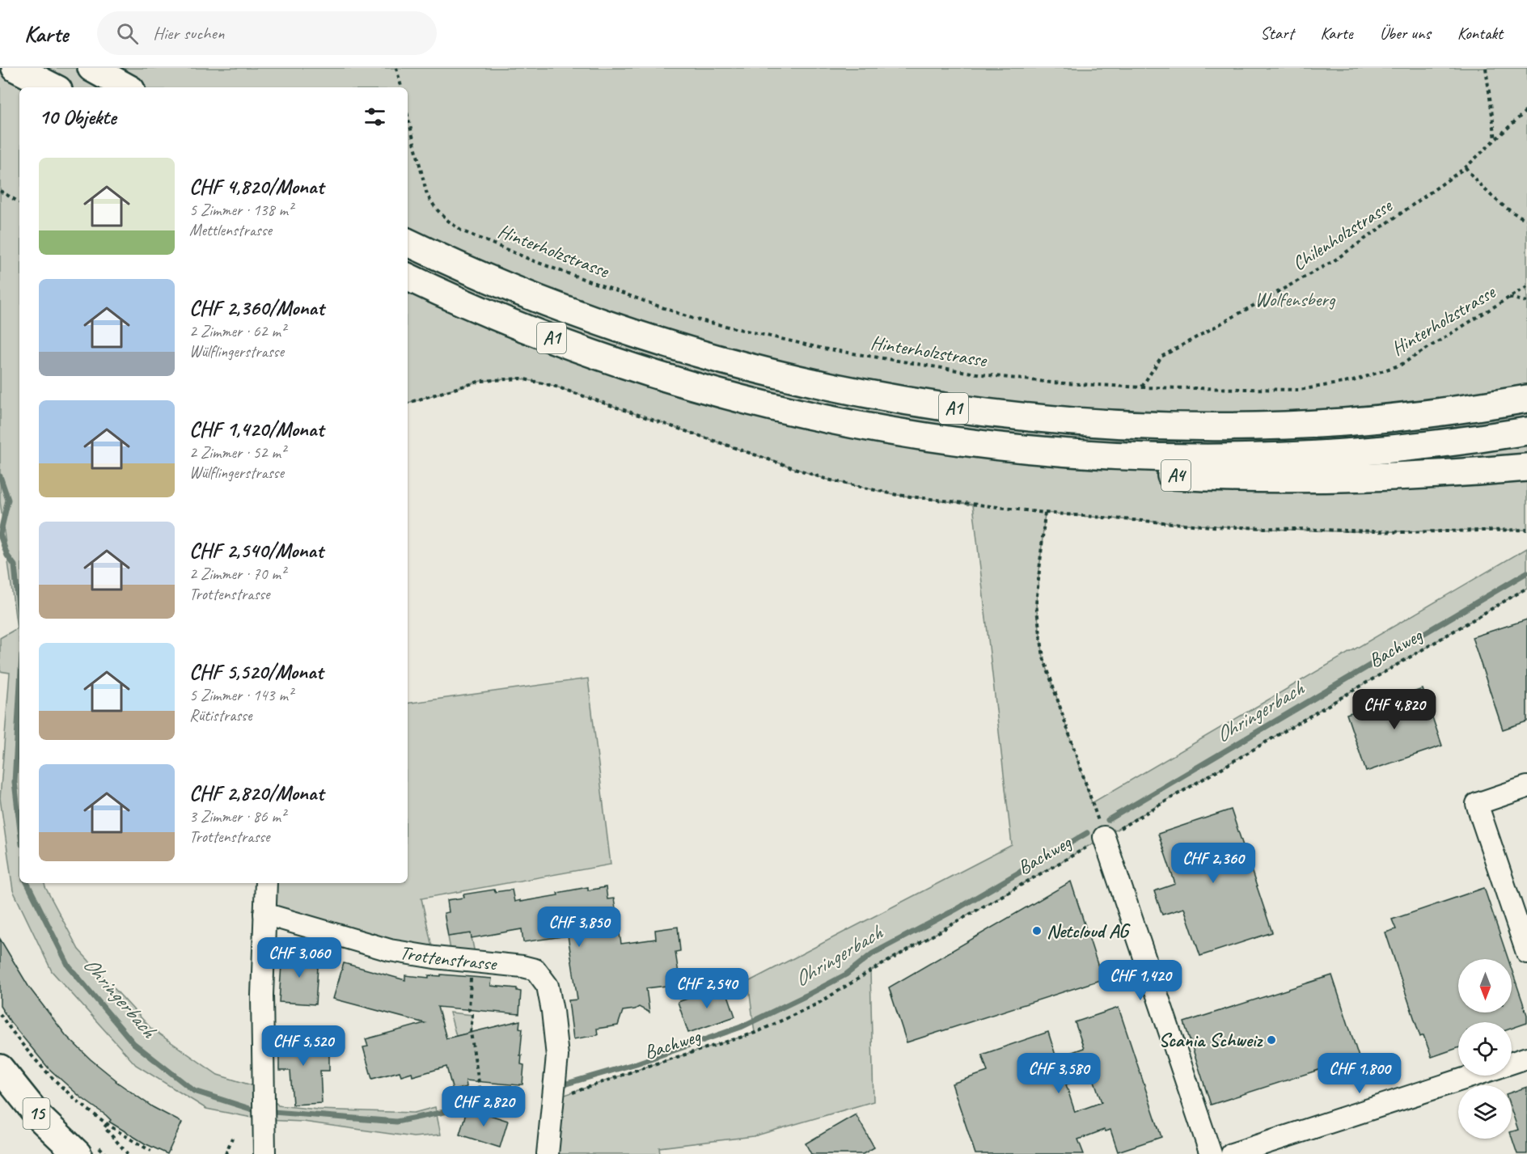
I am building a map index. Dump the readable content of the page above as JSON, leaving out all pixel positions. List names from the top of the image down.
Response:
{
  "streets": {
    "main road": ["A1", "A4", "15"],
    "street": ["Trottenstrasse"],
    "path": ["Chilenholzstrasse", "Hinterholzstrasse", "Bachweg"]
  },
  "crossings": [
    ["Chilenholzstrasse", "Hinterholzstrasse"],
    ["A1", "A4"],
    ["Bachweg", "Trottenstrasse"]
  ],
  "water": ["Ohringerbach"],
  "parks": ["Wolfensberg"],
  "places": ["Netcloud AG", "Scania Schweiz"],
  "north": "bottom",
  "page": {
    "header": "Karte",
    "search": "Hier suchen",
    "nav": [
      "Start",
      "Karte",
      "Über uns",
      "Kontakt"
    ],
    "heading": "10 Objekte",
    "list": [
      {
        "name": "CHF 4,820/Monat",
        "note": "5 Zimmer · 138 m² · Mettlenstrasse"
      },
      {
        "name": "CHF 2,360/Monat",
        "note": "2 Zimmer · 62 m² · Wülflingerstrasse"
      },
      {
        "name": "CHF 1,420/Monat",
        "note": "2 Zimmer · 52 m² · Wülflingerstrasse"
      },
      {
        "name": "CHF 2,540/Monat",
        "note": "2 Zimmer · 70 m² · Trottenstrasse"
      },
      {
        "name": "CHF 5,520/Monat",
        "note": "5 Zimmer · 143 m² · Rütistrasse"
      },
      {
        "name": "CHF 2,820/Monat",
        "note": "3 Zimmer · 86 m² · Trottenstrasse"
      }
    ],
    "price": [
      "CHF 4,820",
      "CHF 2,360",
      "CHF 3,850",
      "CHF 3,060",
      "CHF 1,420",
      "CHF 2,540",
      "CHF 5,520",
      "CHF 3,580",
      "CHF 1,800",
      "CHF 2,820"
    ]
  }
}
